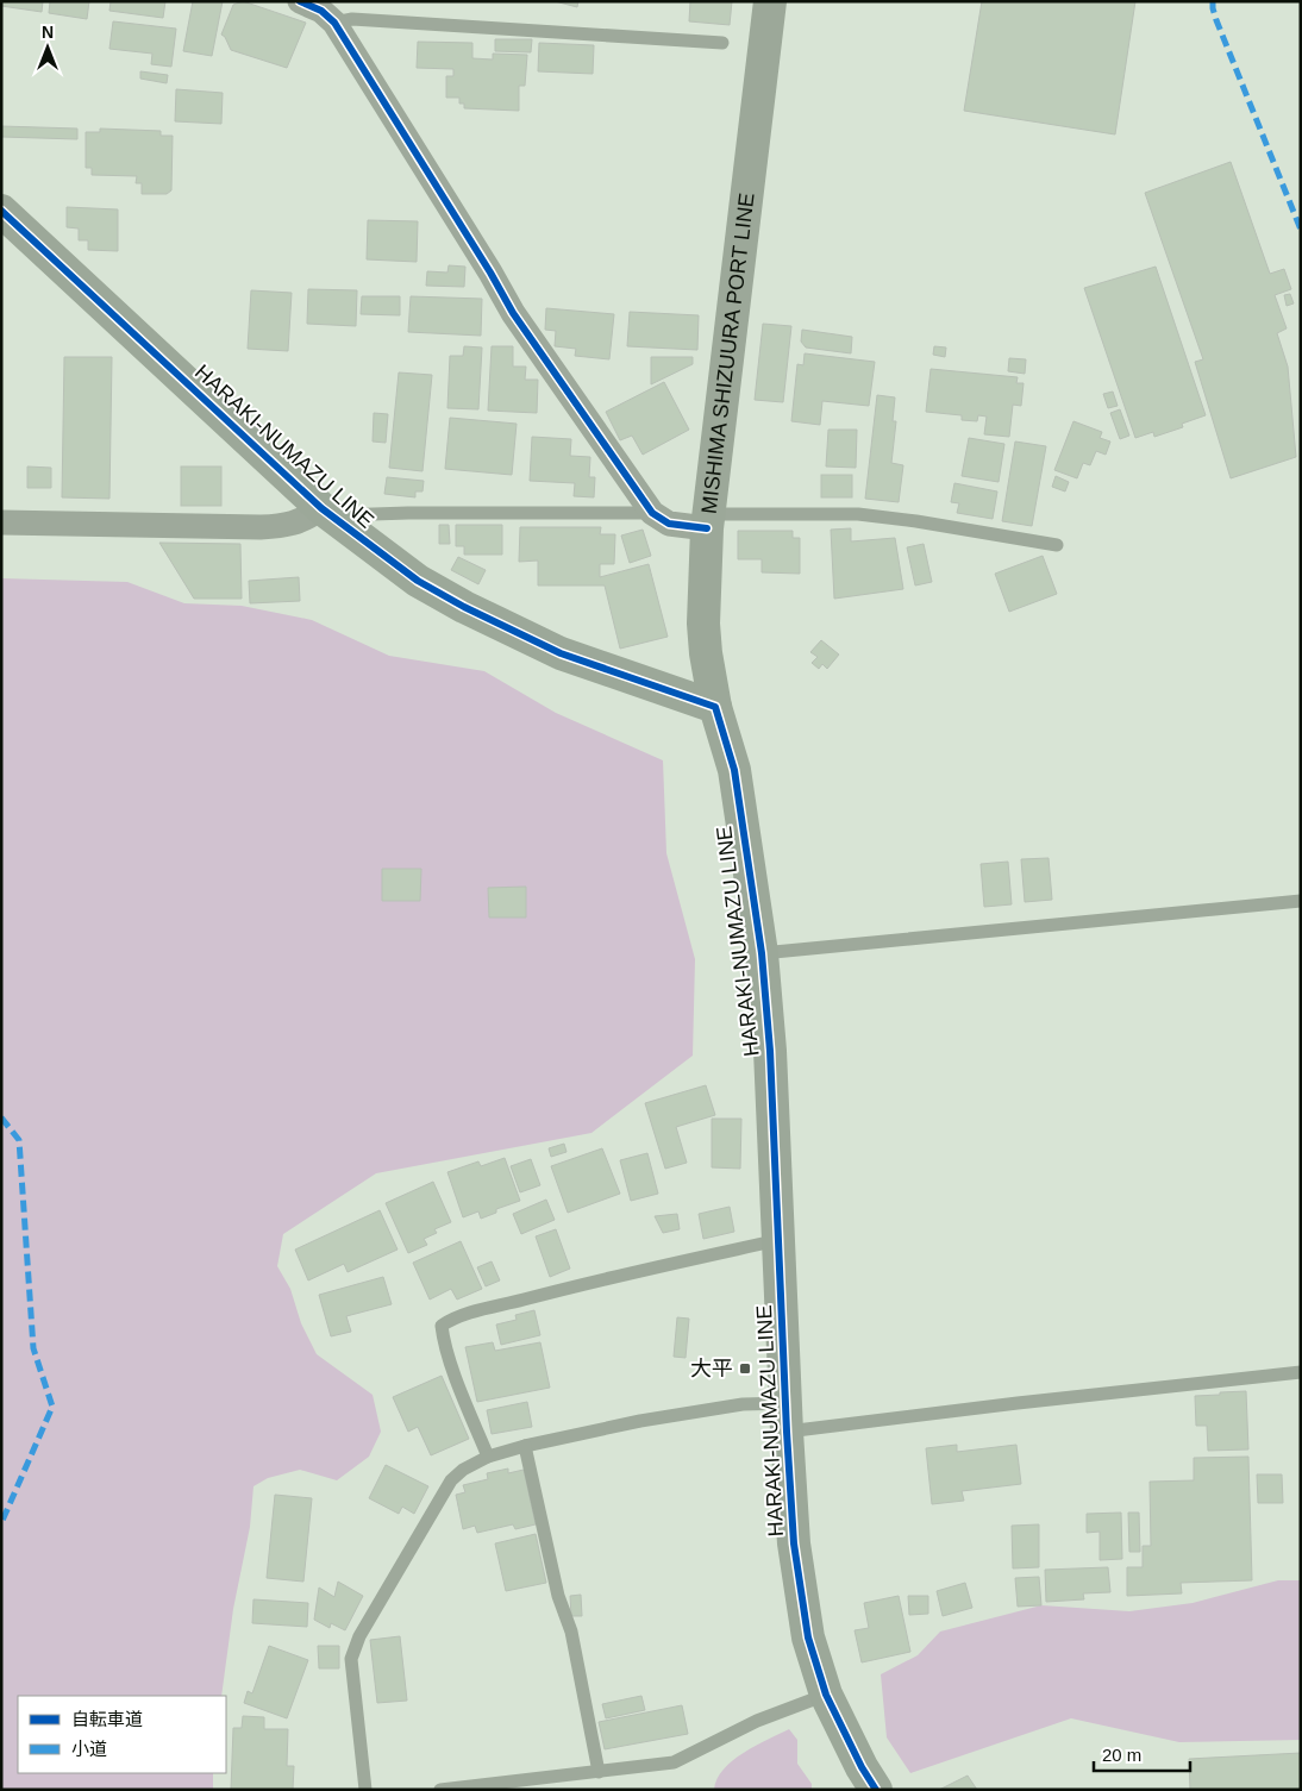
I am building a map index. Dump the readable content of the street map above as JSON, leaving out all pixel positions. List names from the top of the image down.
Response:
{
  "streets": {
    "main road": ["MISHIMA SHIZUURA PORT LINE", "HARAKI-NUMAZU LINE"]
  },
  "crossings": [
    ["MISHIMA SHIZUURA PORT LINE", "HARAKI-NUMAZU LINE"]
  ],
  "places": {
    "transit": ["大平"]
  },
  "legend": ["自転車道", "小道"],
  "scale_bar": "20 m",
  "north": "top"
}
